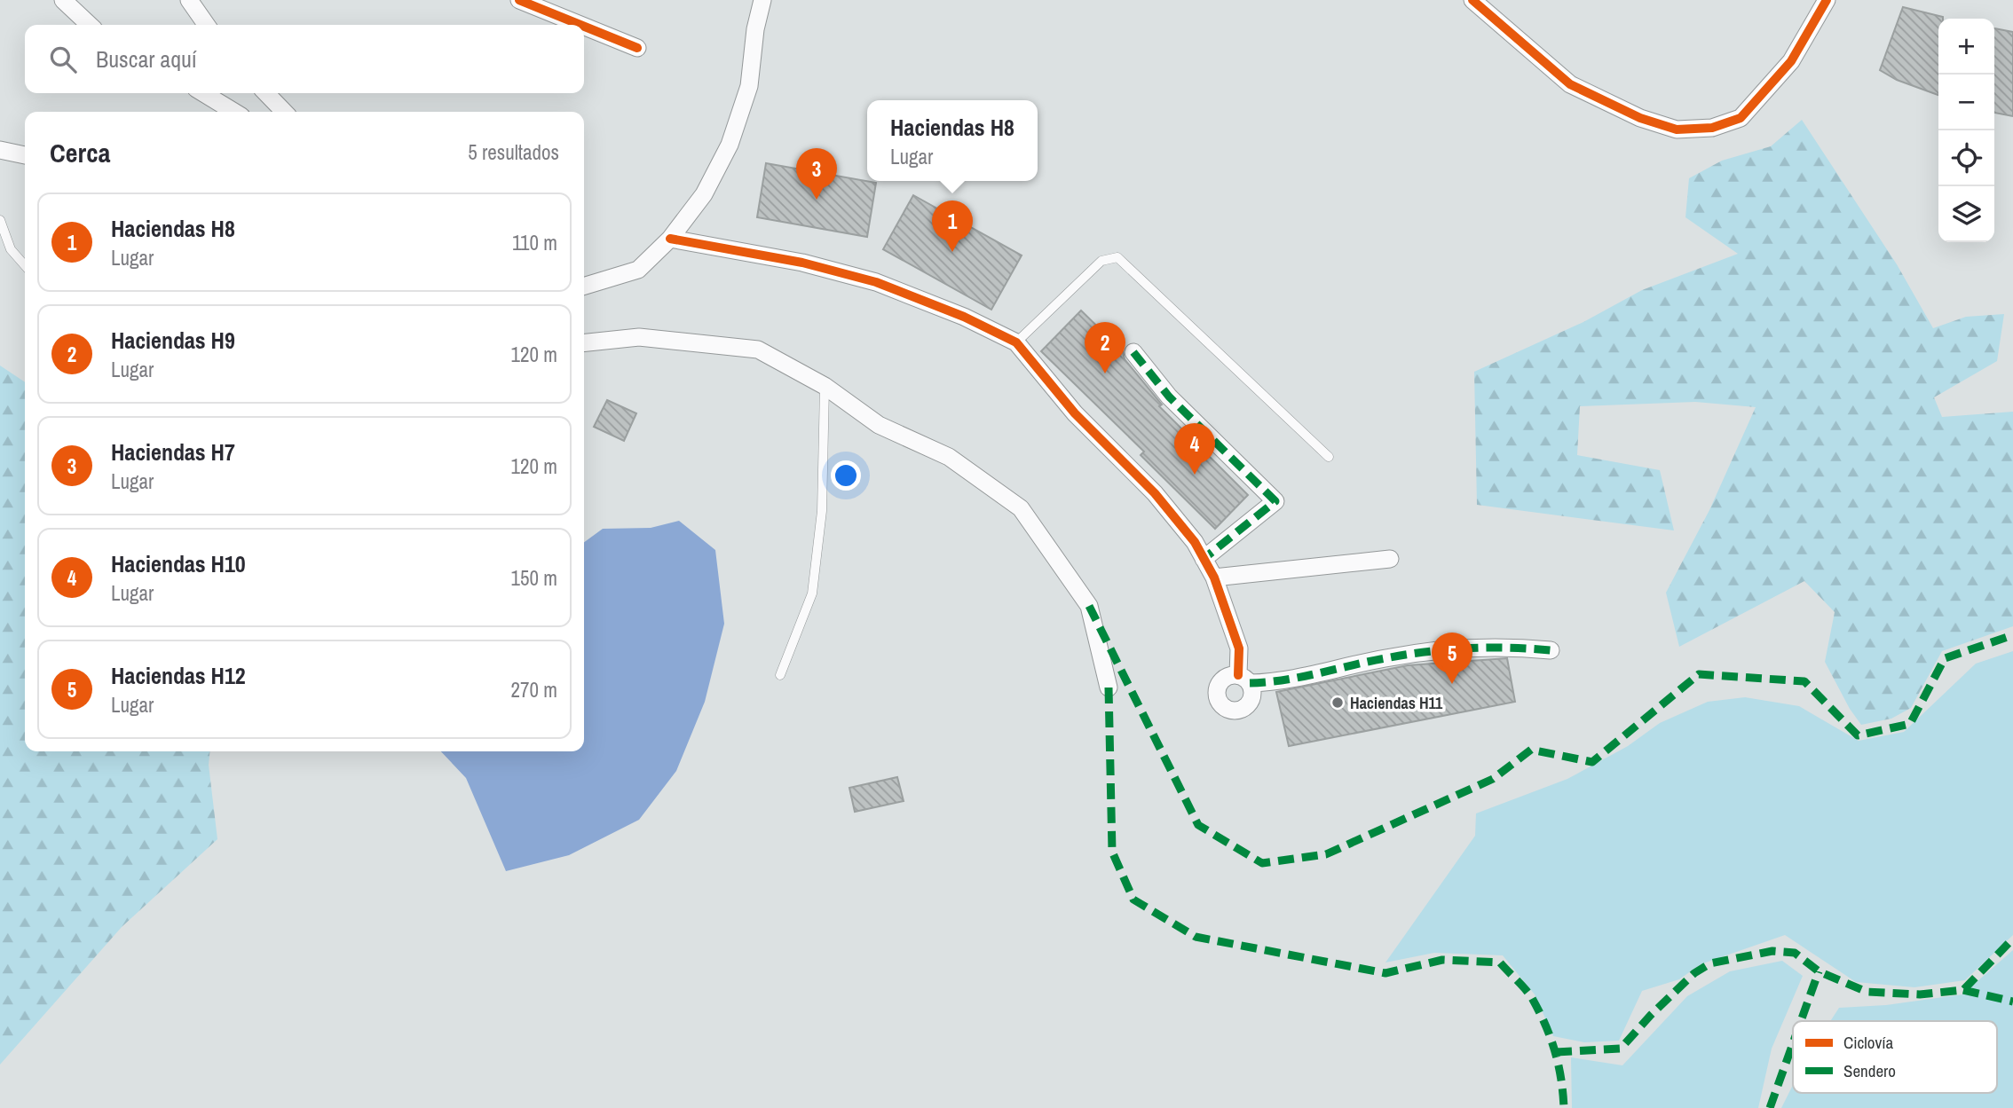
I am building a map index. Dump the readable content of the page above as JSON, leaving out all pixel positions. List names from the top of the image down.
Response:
{
  "places": ["Haciendas H11"],
  "legend": ["Ciclovía", "Sendero"],
  "page": {
    "map_buttons": ["+", "−"],
    "search": "Buscar aquí",
    "popup": ["Haciendas H8", "Lugar"],
    "heading": ["Cerca", "5 resultados"],
    "pins": [
      "3",
      "1",
      "2",
      "4",
      "5"
    ],
    "list": [
      {
        "mark": "1",
        "name": "Haciendas H8",
        "note": "Lugar",
        "value": "110 m"
      },
      {
        "mark": "2",
        "name": "Haciendas H9",
        "note": "Lugar",
        "value": "120 m"
      },
      {
        "mark": "3",
        "name": "Haciendas H7",
        "note": "Lugar",
        "value": "120 m"
      },
      {
        "mark": "4",
        "name": "Haciendas H10",
        "note": "Lugar",
        "value": "150 m"
      },
      {
        "mark": "5",
        "name": "Haciendas H12",
        "note": "Lugar",
        "value": "270 m"
      }
    ]
  }
}
